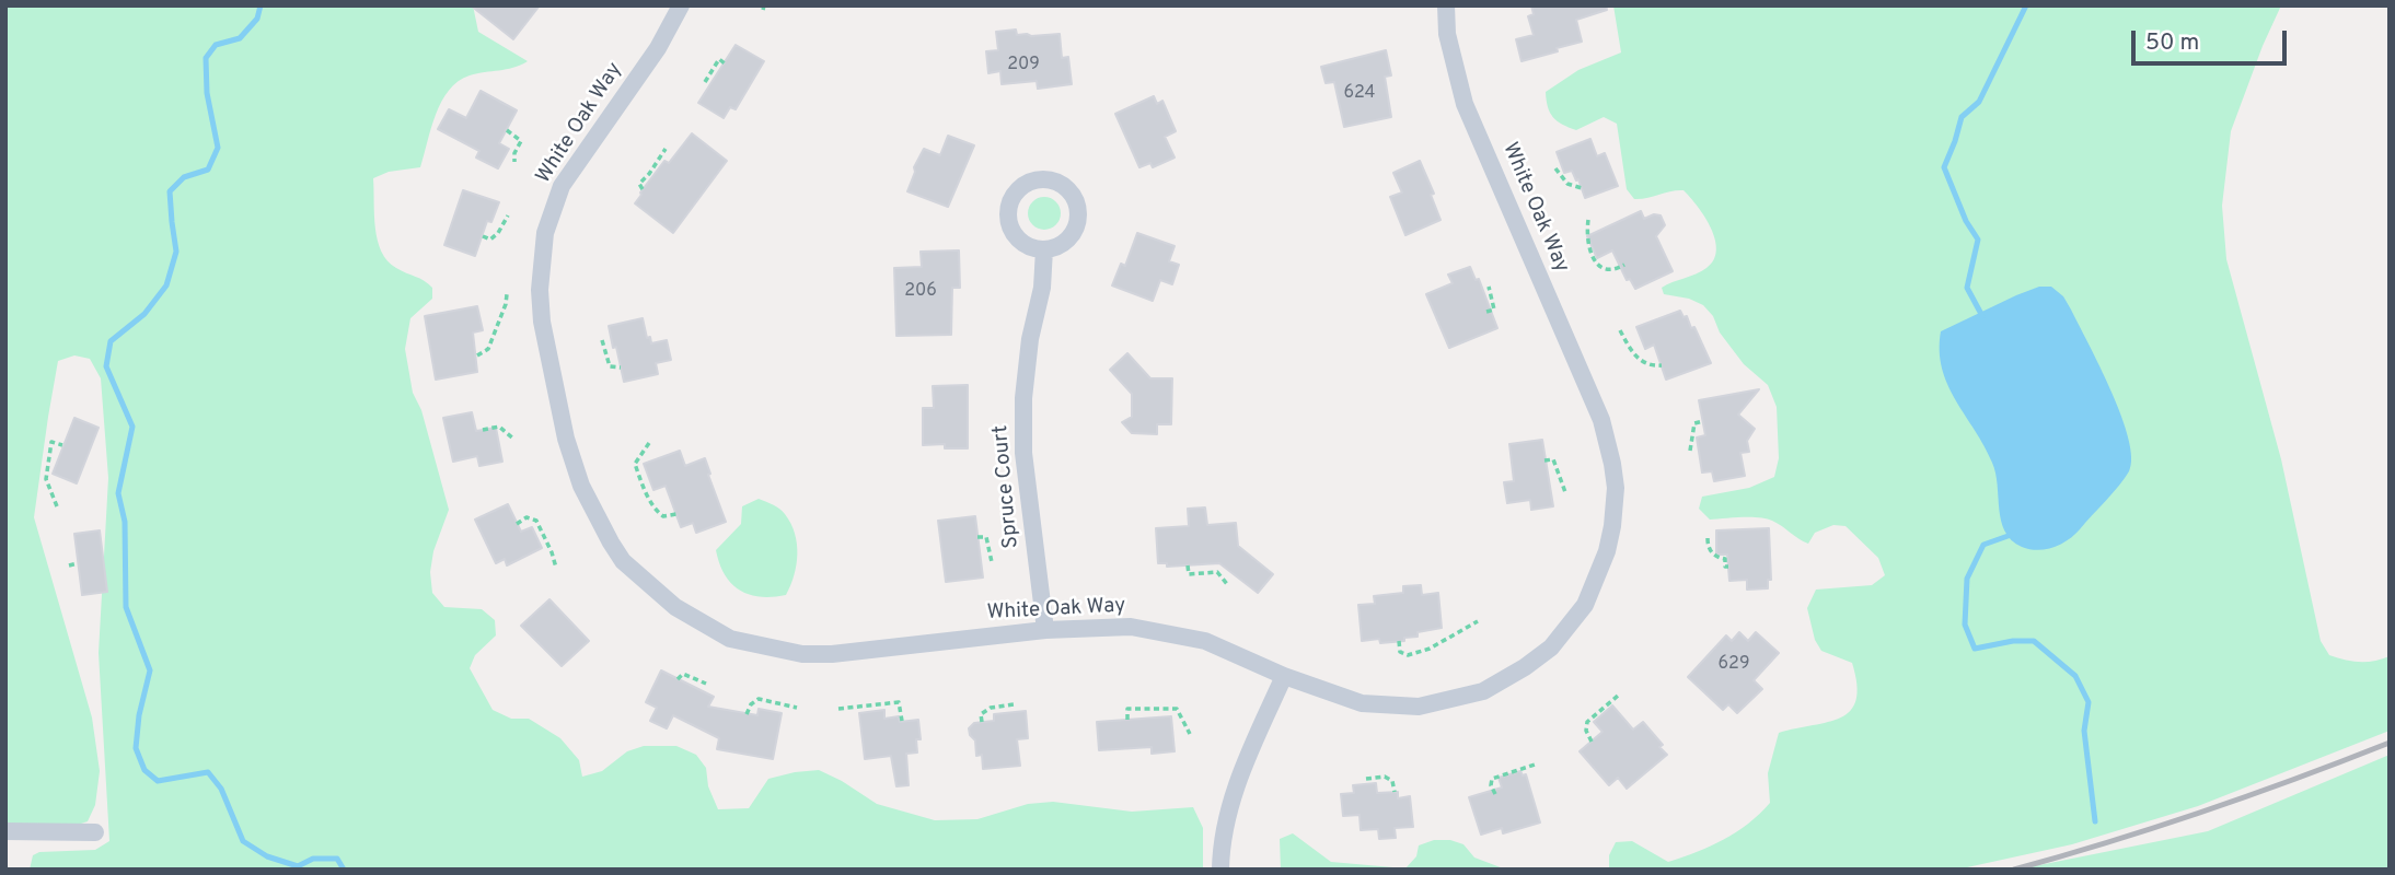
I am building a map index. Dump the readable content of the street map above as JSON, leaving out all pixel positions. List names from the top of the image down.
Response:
{
  "streets": {
    "street": ["White Oak Way", "Spruce Court"]
  },
  "crossings": [
    ["White Oak Way", "Spruce Court"]
  ],
  "house_numbers": [
    "209",
    "624",
    "206",
    "629"
  ],
  "scale_bar": "50 m"
}
